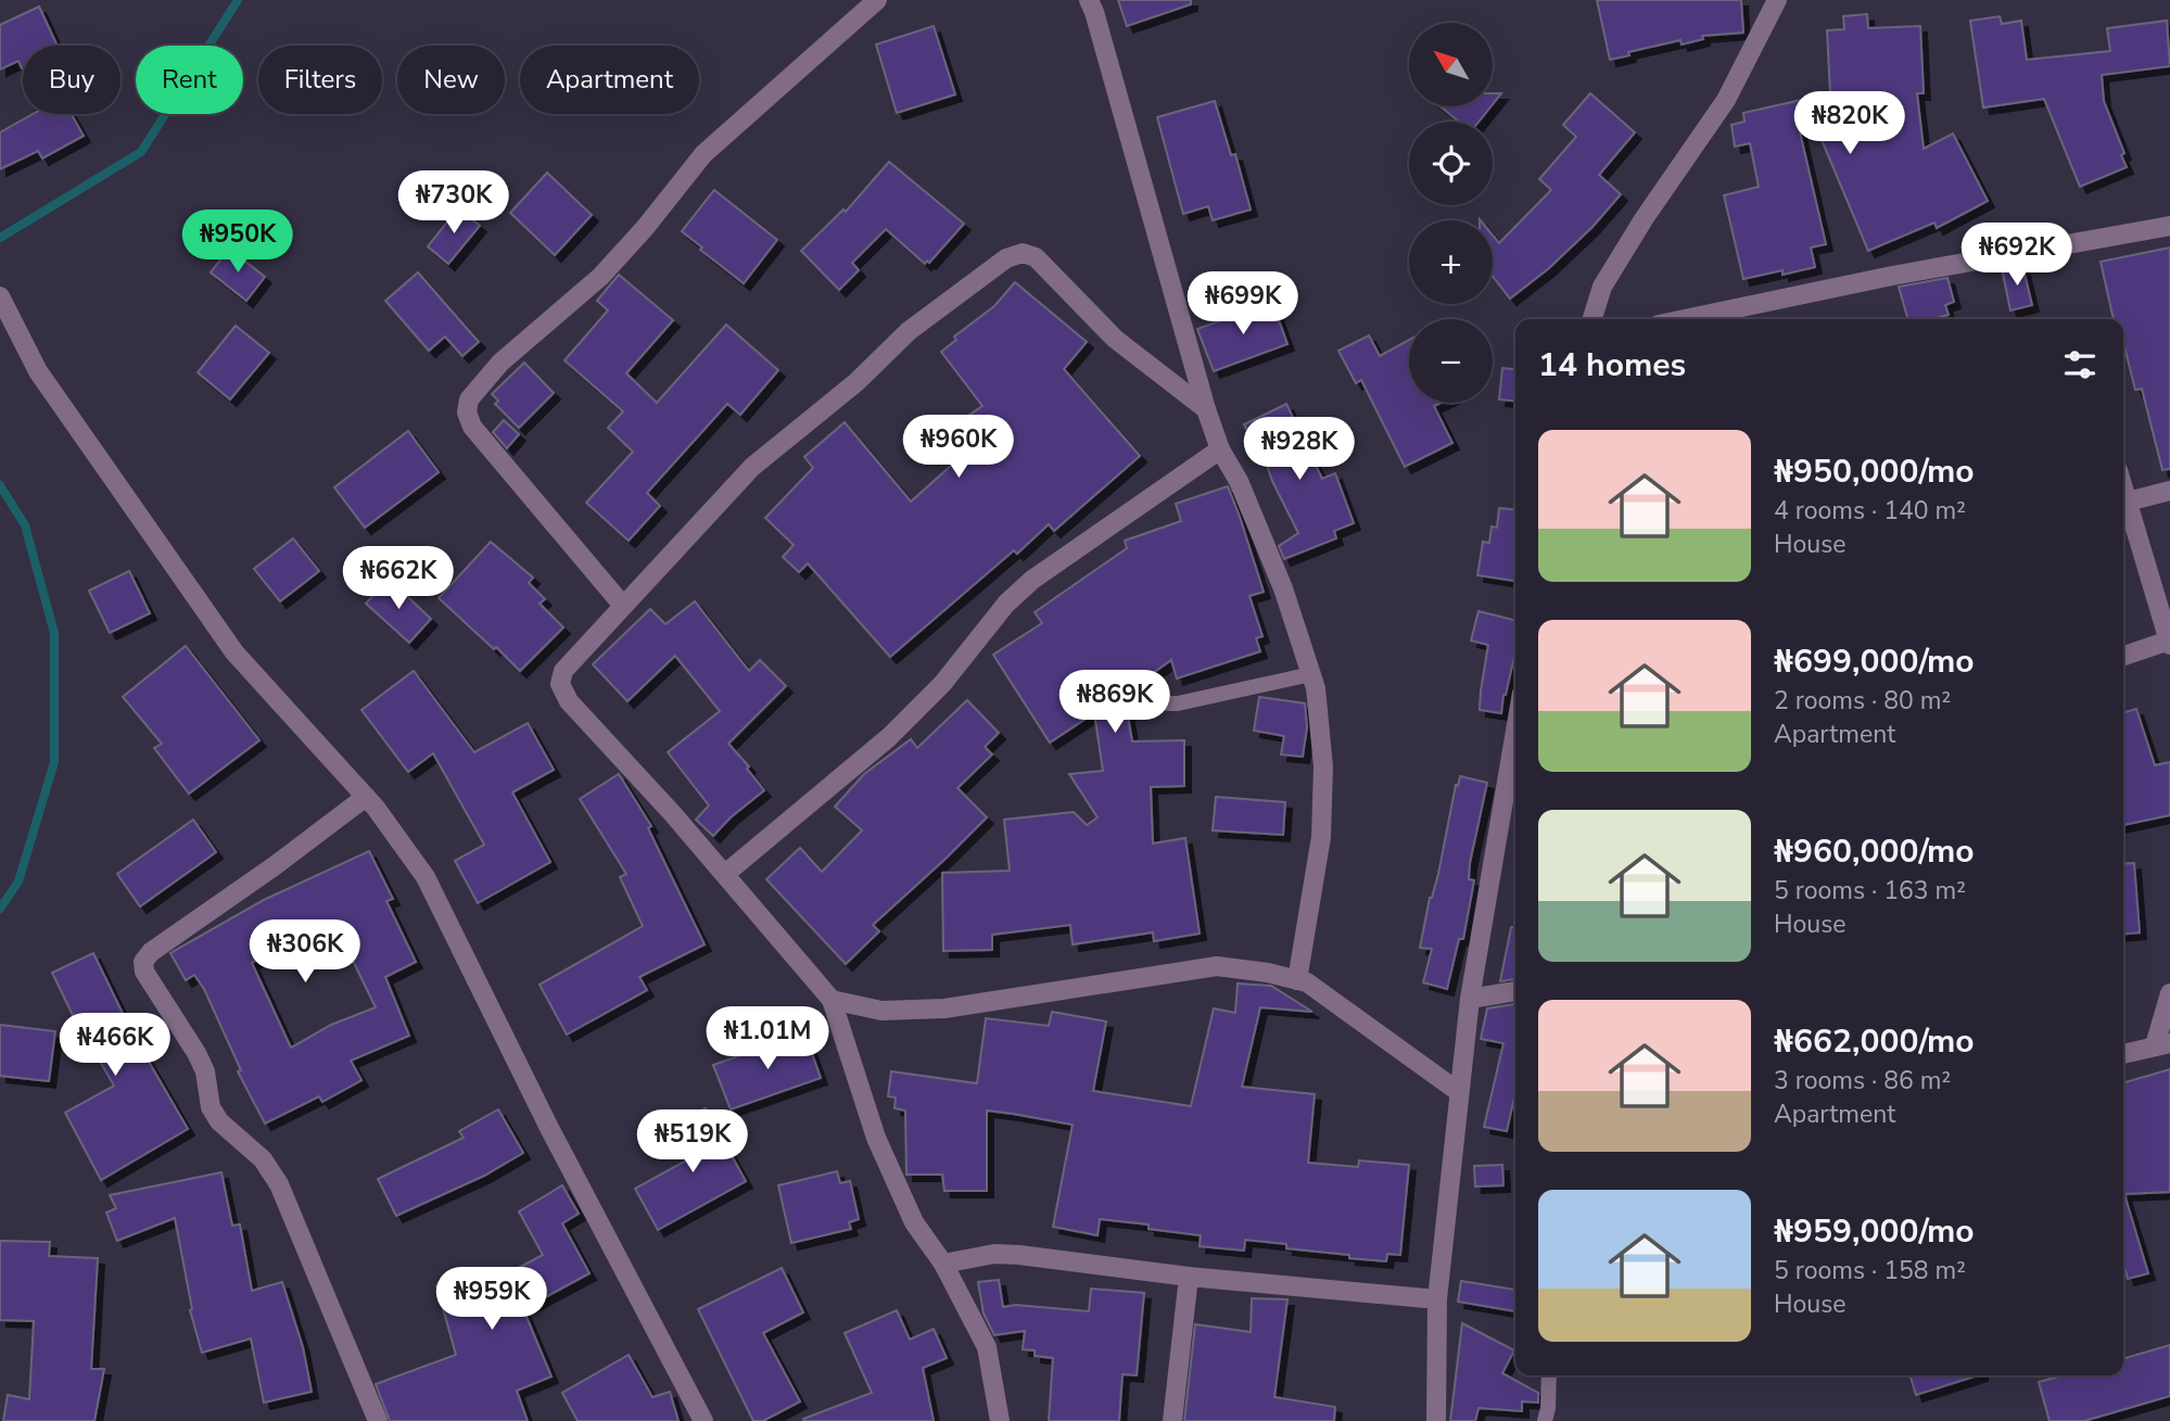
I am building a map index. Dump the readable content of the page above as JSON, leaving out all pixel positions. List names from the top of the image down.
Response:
{
  "north": "top left",
  "page": {
    "map_buttons": ["+", "−"],
    "chip": [
      "Buy",
      "Rent",
      "Filters",
      "New",
      "Apartment"
    ],
    "price": [
      "₦820K",
      "₦730K",
      "₦950K",
      "₦692K",
      "₦699K",
      "₦960K",
      "₦928K",
      "₦662K",
      "₦869K",
      "₦306K",
      "₦1.01M",
      "₦466K",
      "₦519K",
      "₦959K"
    ],
    "heading": "14 homes",
    "list": [
      {
        "name": "₦950,000/mo",
        "note": "4 rooms · 140 m² · House"
      },
      {
        "name": "₦699,000/mo",
        "note": "2 rooms · 80 m² · Apartment"
      },
      {
        "name": "₦960,000/mo",
        "note": "5 rooms · 163 m² · House"
      },
      {
        "name": "₦662,000/mo",
        "note": "3 rooms · 86 m² · Apartment"
      },
      {
        "name": "₦959,000/mo",
        "note": "5 rooms · 158 m² · House"
      }
    ]
  }
}
